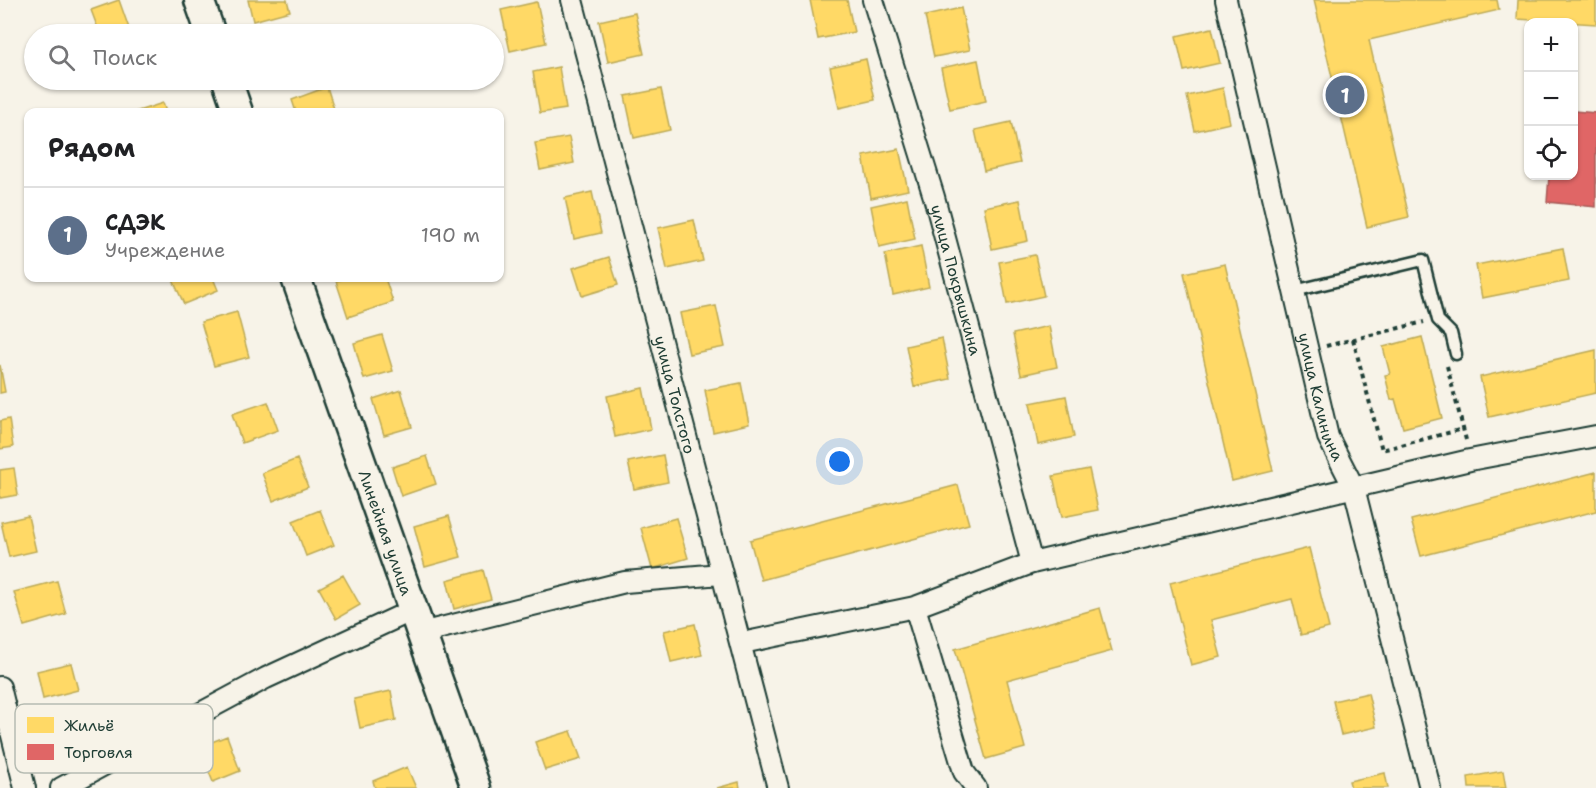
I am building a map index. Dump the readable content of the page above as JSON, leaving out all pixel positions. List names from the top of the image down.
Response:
{
  "streets": {
    "street": [
      "улица Покрышкина",
      "улица Толстого",
      "улица Калинина",
      "Линейная улица"
    ]
  },
  "legend": ["Жильё", "Торговля"],
  "page": {
    "map_buttons": ["+", "−"],
    "search": "Поиск",
    "pins": "1",
    "heading": "Рядом",
    "list": [
      {
        "mark": "1",
        "name": "СДЭК",
        "note": "Учреждение",
        "value": "190 m"
      }
    ]
  }
}
